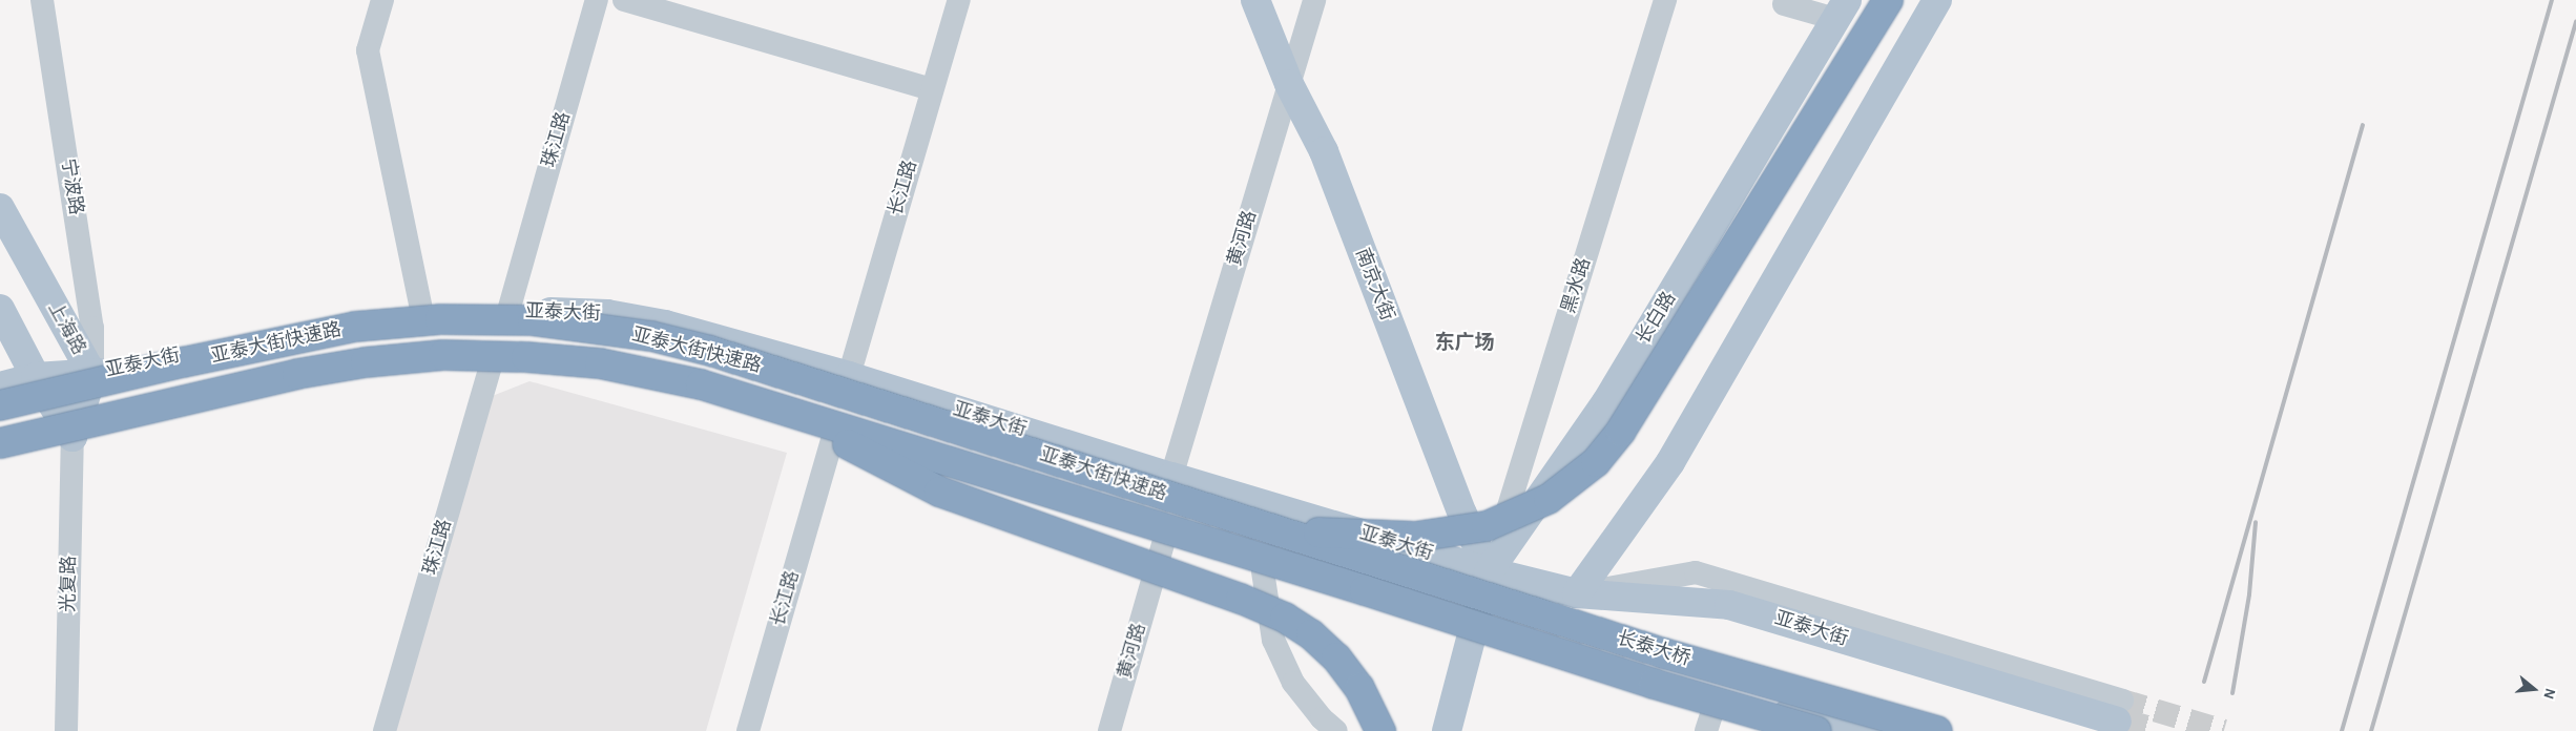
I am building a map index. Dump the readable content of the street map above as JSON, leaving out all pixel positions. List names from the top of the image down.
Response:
{
  "streets": {
    "highway": ["亚泰大街快速路", "长泰大桥"],
    "main road": [
      "南京大街",
      "亚泰大街",
      "长白路",
      "上海路"
    ],
    "street": [
      "珠江路",
      "宁波路",
      "长江路",
      "黄河路",
      "黑水路",
      "光复路"
    ]
  },
  "crossings": [
    ["珠江路", "亚泰大街"],
    ["宁波路", "亚泰大街"],
    ["宁波路", "上海路"],
    ["长江路", "亚泰大街"],
    ["黄河路", "南京大街"],
    ["黄河路", "亚泰大街"],
    ["南京大街", "黑水路"],
    ["南京大街", "亚泰大街"],
    ["南京大街", "长白路"],
    ["黑水路", "亚泰大街"],
    ["黑水路", "长白路"],
    ["亚泰大街", "长白路"],
    ["亚泰大街", "上海路"],
    ["上海路", "光复路"],
    ["亚泰大街快速路", "长泰大桥"]
  ],
  "districts": ["东广场"],
  "north": "right"
}
